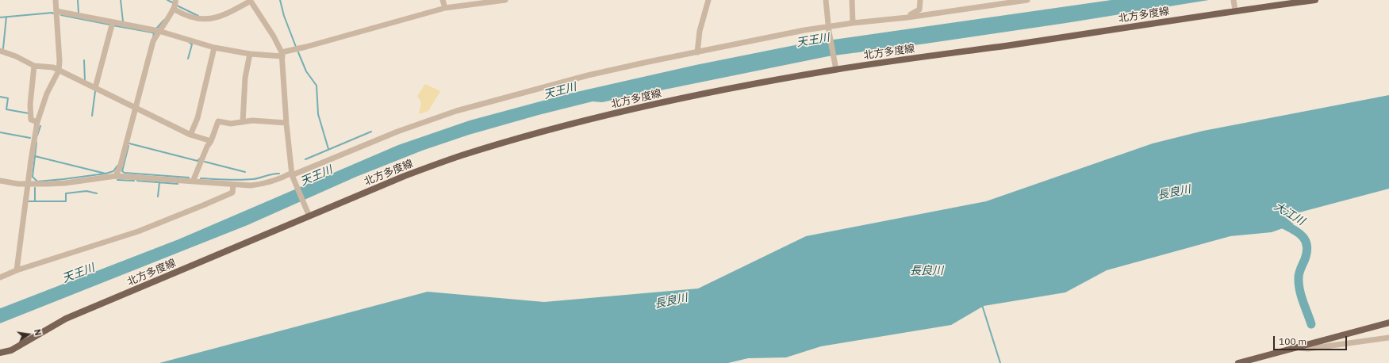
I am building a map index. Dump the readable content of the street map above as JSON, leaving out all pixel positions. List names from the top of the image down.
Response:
{
  "streets": {
    "main road": ["北方多度線"]
  },
  "water": ["天王川", "長良川", "大江川"],
  "scale_bar": "100 m",
  "north": "right"
}
